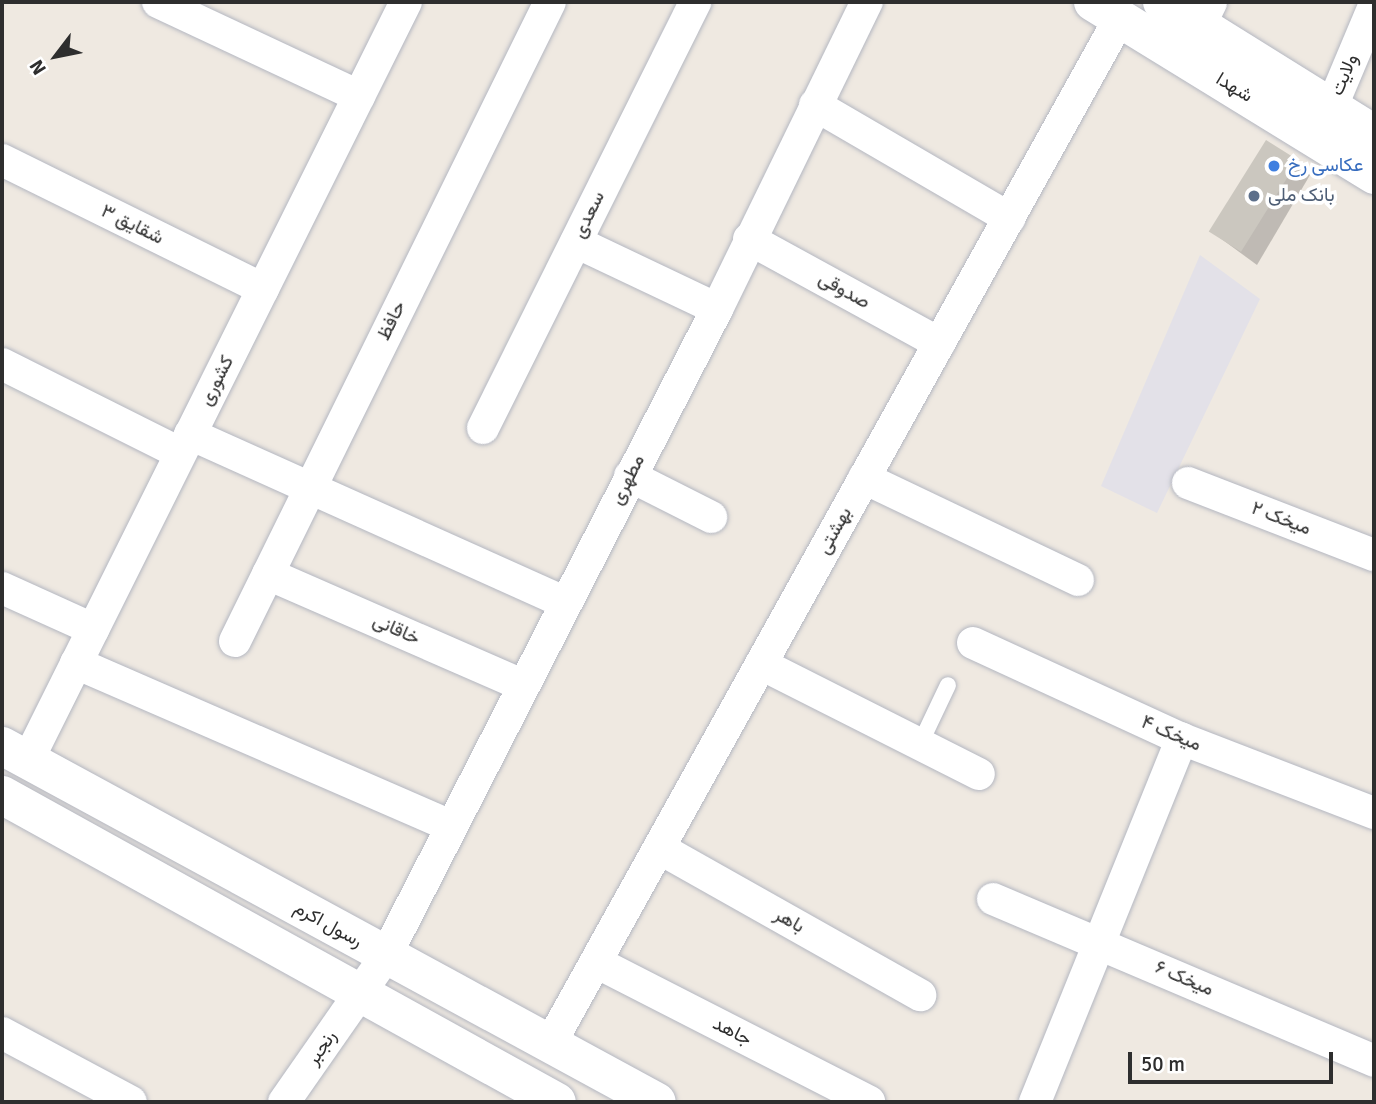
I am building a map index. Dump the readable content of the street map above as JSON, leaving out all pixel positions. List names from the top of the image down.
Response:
{
  "streets": {
    "street": [
      "ولایت",
      "شهدا",
      "سعدی",
      "شقایق ۳",
      "صدوقی",
      "حافظ",
      "کشوری",
      "مطهری",
      "میخک ۲",
      "بهشتی",
      "خاقانی",
      "میخک ۴",
      "باهر",
      "رسول اکرم",
      "میخک ۶",
      "جاهد",
      "رنجبر"
    ]
  },
  "crossings": [
    ["ولایت", "شهدا"],
    ["شهدا", "بهشتی"],
    ["شقایق ۳", "کشوری"],
    ["صدوقی", "مطهری"],
    ["صدوقی", "بهشتی"],
    ["حافظ", "خاقانی"],
    ["کشوری", "رسول اکرم"],
    ["مطهری", "خاقانی"],
    ["مطهری", "رسول اکرم"],
    ["مطهری", "رنجبر"],
    ["بهشتی", "باهر"],
    ["بهشتی", "رسول اکرم"],
    ["بهشتی", "جاهد"],
    ["رسول اکرم", "رنجبر"]
  ],
  "places": ["عکاسی رخ", "بانک ملی"],
  "scale_bar": "50 m",
  "north": "bottom left"
}
